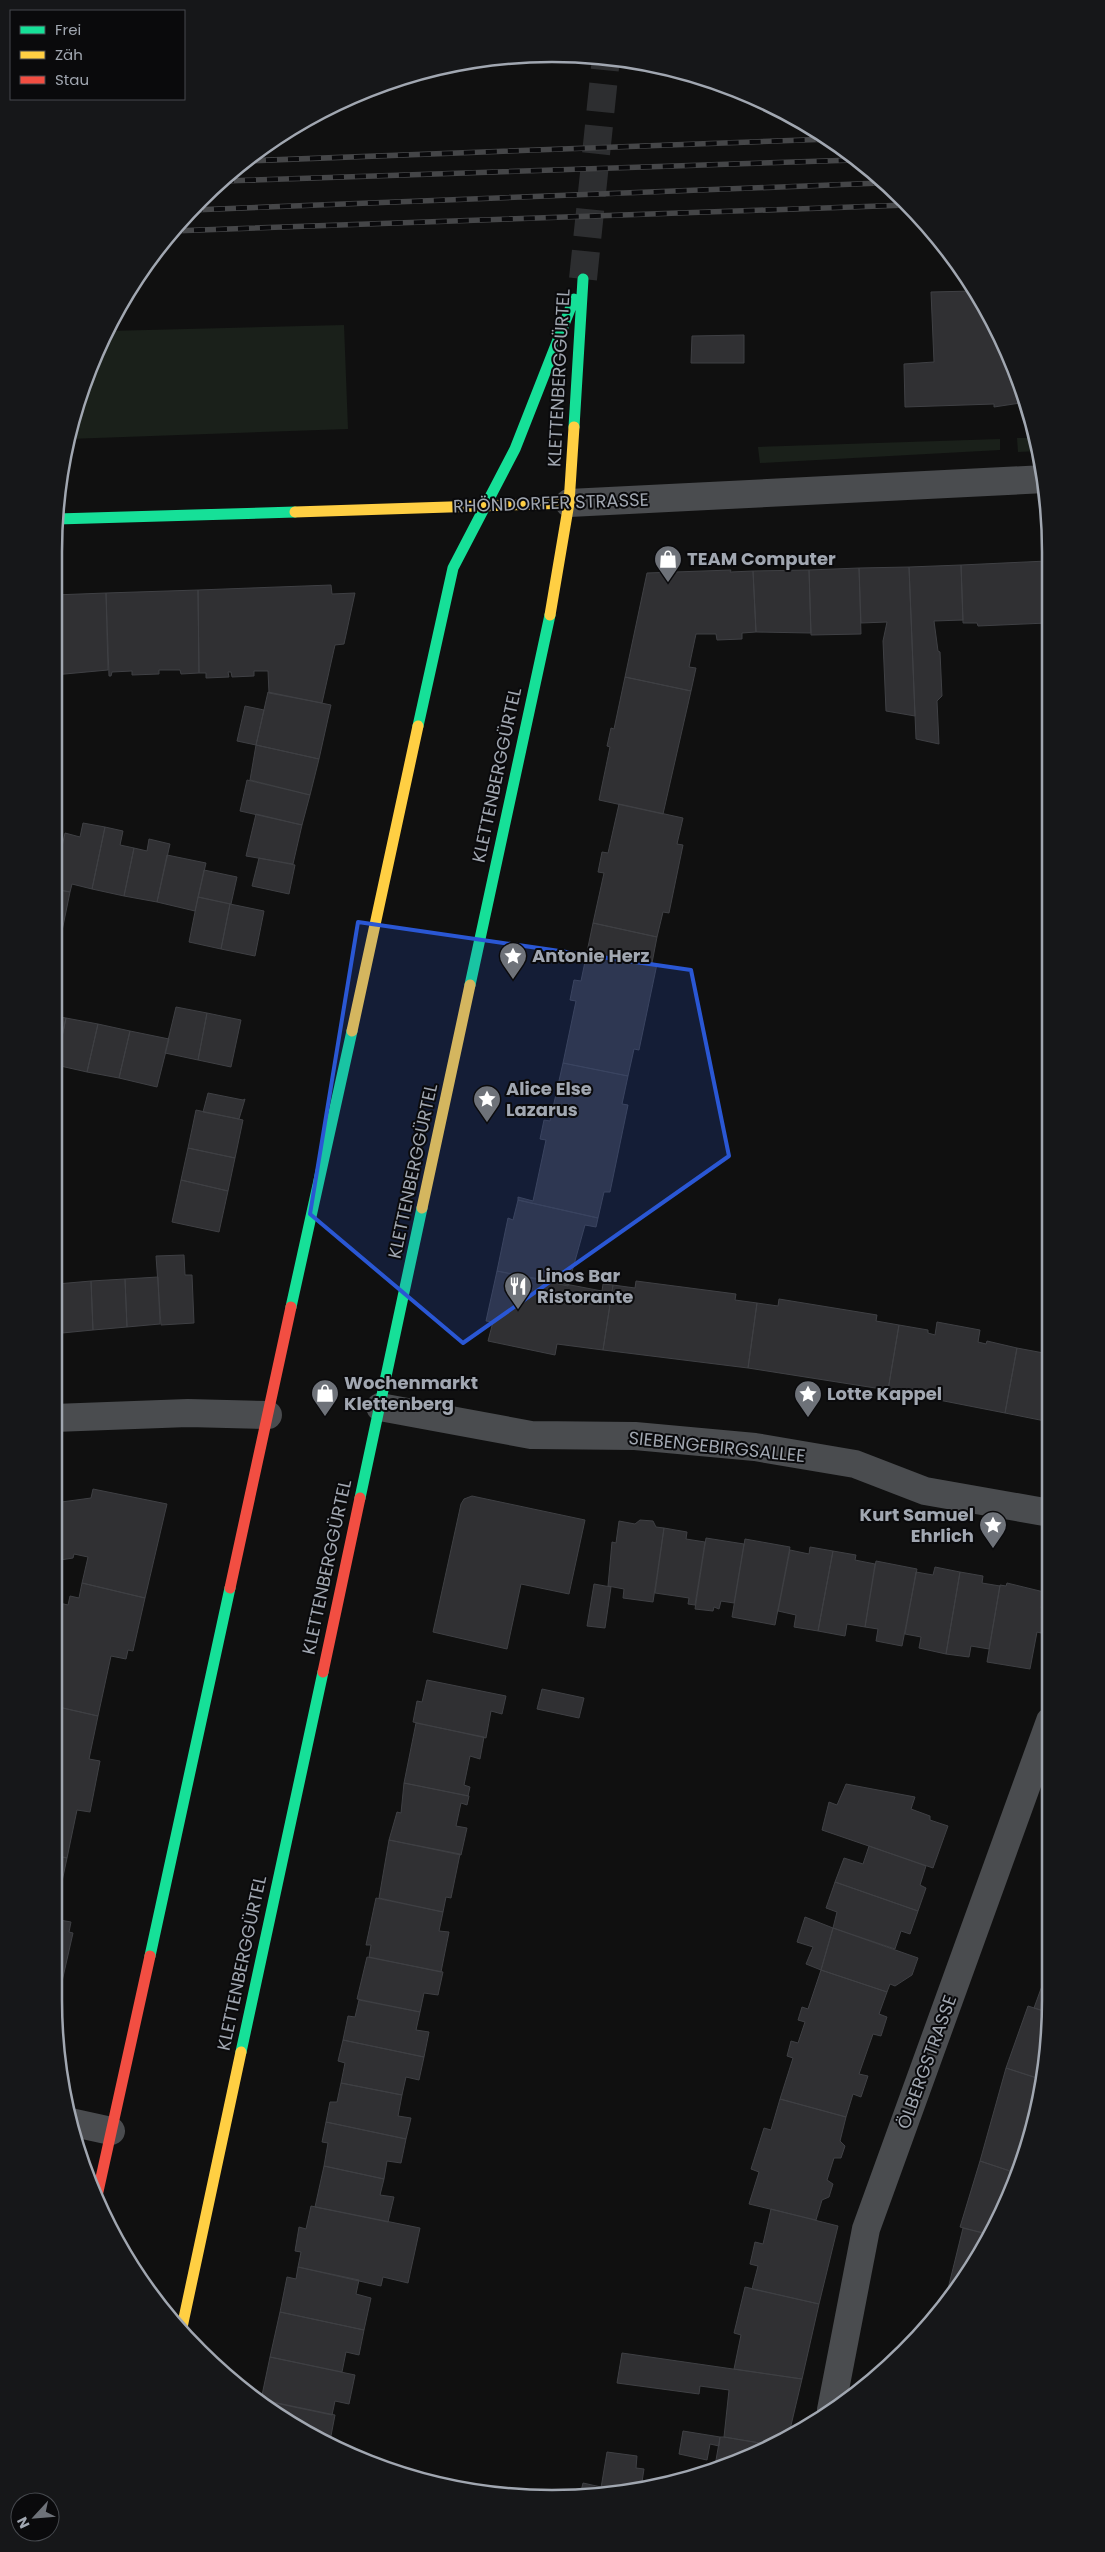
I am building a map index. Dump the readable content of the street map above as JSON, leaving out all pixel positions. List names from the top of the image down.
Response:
{
  "streets": {
    "main road": ["KLETTENBERGGÜRTEL", "RHÖNDORFER STRASSE"],
    "street": ["SIEBENGEBIRGSALLEE", "ÖLBERGSTRASSE"]
  },
  "crossings": [
    ["KLETTENBERGGÜRTEL", "RHÖNDORFER STRASSE"],
    ["KLETTENBERGGÜRTEL", "SIEBENGEBIRGSALLEE"]
  ],
  "places": {
    "shop": ["TEAM Computer", "Wochenmarkt Klettenberg"],
    "place": [
      "Antonie Herz",
      "Alice Else Lazarus",
      "Lotte Kappel",
      "Kurt Samuel Ehrlich"
    ],
    "restaurant": ["Linos Bar Ristorante"]
  },
  "legend": ["Frei", "Zäh", "Stau"],
  "north": "bottom left"
}
